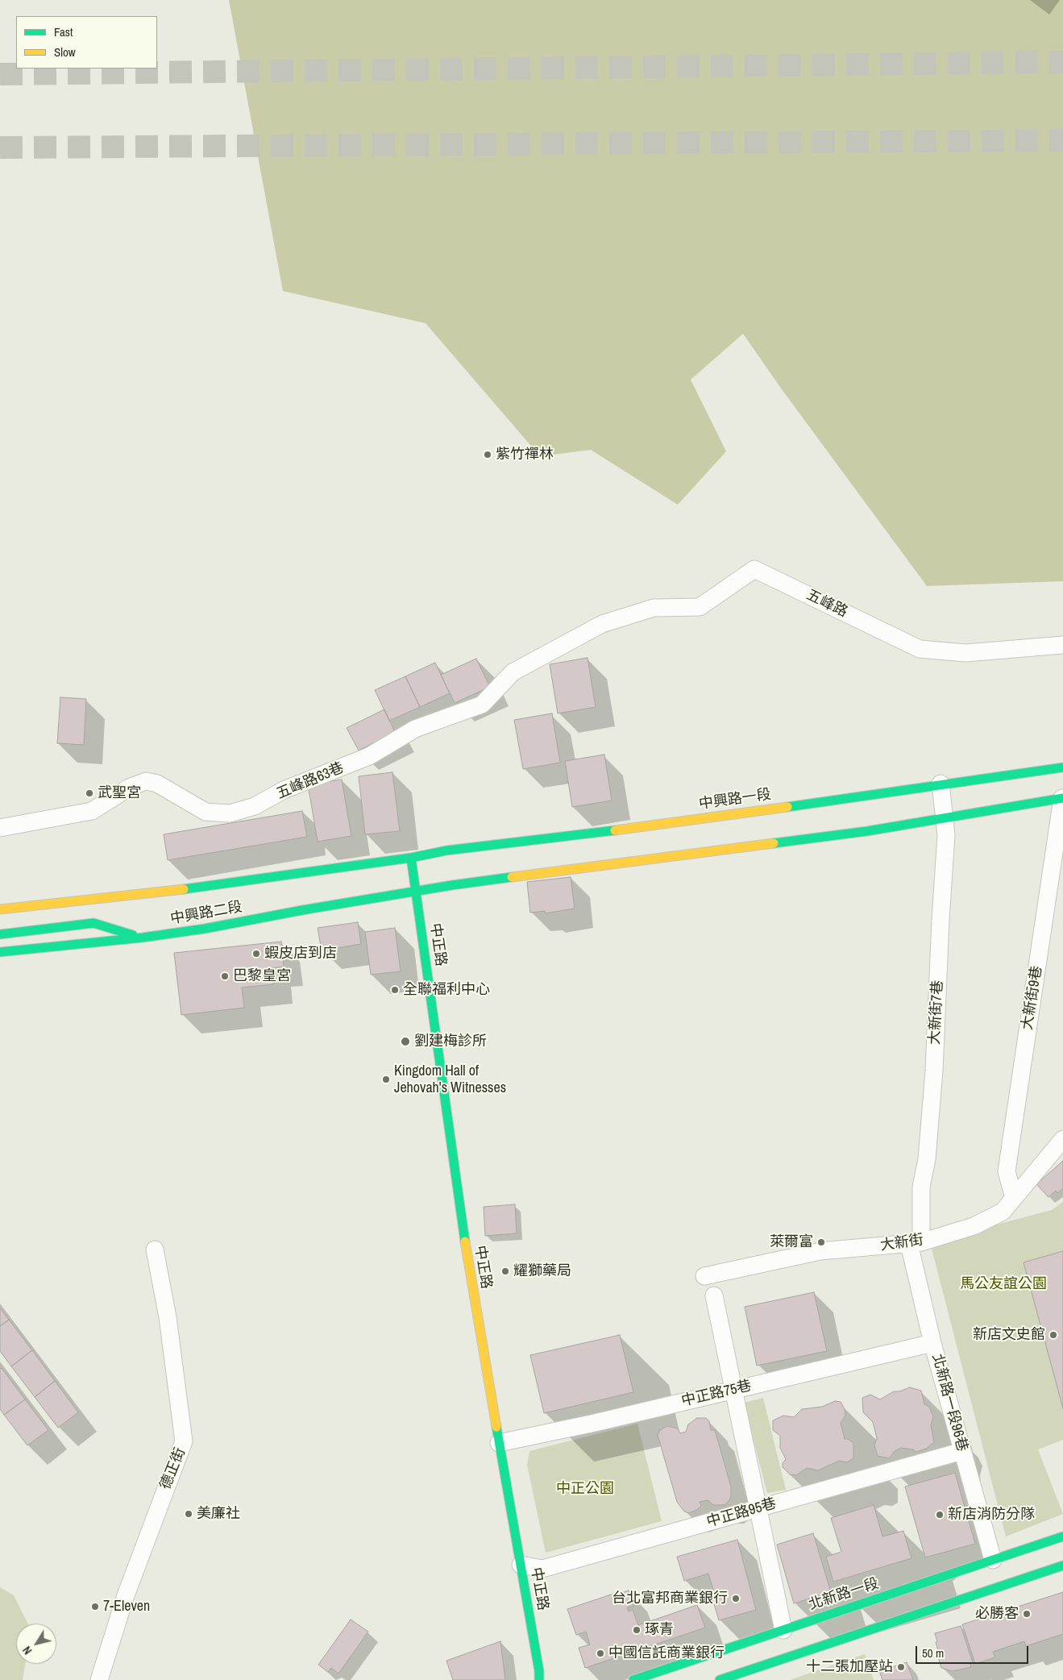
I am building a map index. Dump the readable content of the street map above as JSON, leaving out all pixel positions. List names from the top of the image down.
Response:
{
  "streets": {
    "street": [
      "五峰路",
      "五峰路63巷",
      "中興路一段",
      "中興路二段",
      "中正路",
      "大新街9巷",
      "大新街7巷",
      "大新街",
      "中正路75巷",
      "北新路一段96巷",
      "德正街",
      "中正路95巷",
      "北新路一段"
    ]
  },
  "crossings": [
    ["五峰路", "五峰路63巷"],
    ["中興路一段", "中興路二段"],
    ["中興路一段", "中正路"],
    ["中興路一段", "大新街7巷"],
    ["中興路二段", "中正路"],
    ["中正路", "中正路75巷"],
    ["中正路", "中正路95巷"],
    ["大新街9巷", "大新街"],
    ["大新街7巷", "大新街"],
    ["大新街7巷", "北新路一段96巷"],
    ["大新街", "北新路一段96巷"],
    ["中正路75巷", "北新路一段96巷"],
    ["北新路一段96巷", "中正路95巷"],
    ["北新路一段96巷", "北新路一段"]
  ],
  "parks": ["馬公友誼公園", "中正公園"],
  "places": [
    "紫竹禪林",
    "武聖宮",
    "蝦皮店到店",
    "巴黎皇宮",
    "全聯福利中心",
    "劉建梅診所",
    "Kingdom Hall of Jehovah's Witnesses",
    "萊爾富",
    "耀獅藥局",
    "新店文史館",
    "美廉社",
    "新店消防分隊",
    "台北富邦商業銀行",
    "7-Eleven",
    "必勝客",
    "琢青",
    "中國信託商業銀行",
    "十二張加壓站"
  ],
  "legend": ["Fast", "Slow"],
  "scale_bar": "50 m",
  "north": "bottom left"
}
